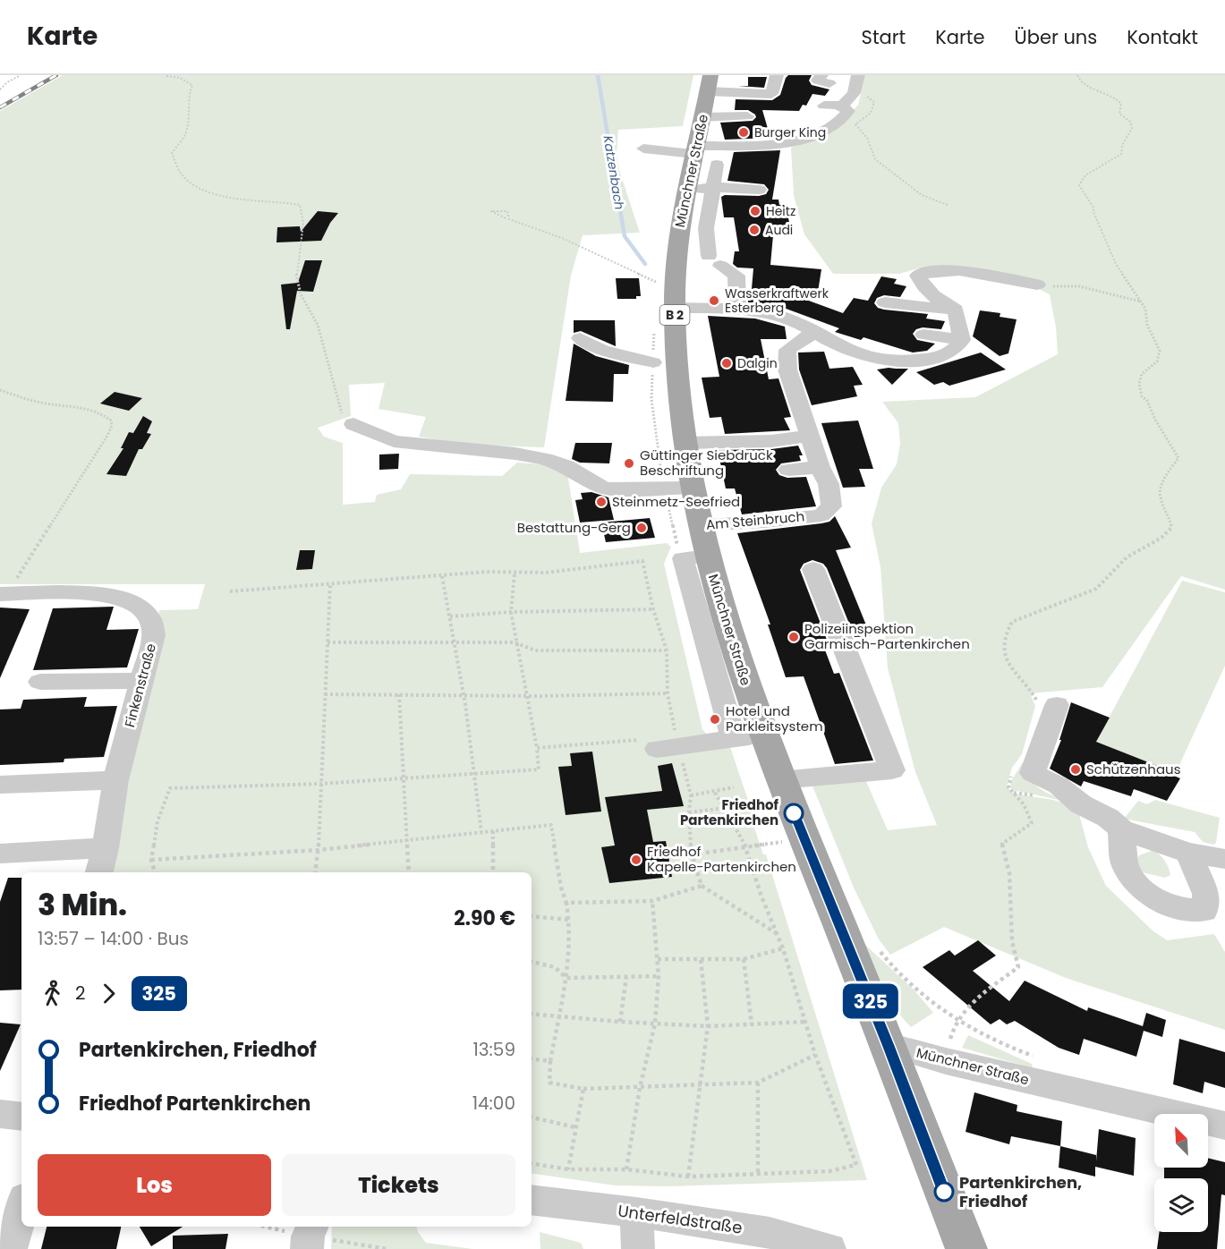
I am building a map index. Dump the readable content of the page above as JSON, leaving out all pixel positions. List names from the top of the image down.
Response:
{
  "streets": {
    "main road": ["Münchner Straße", "B 2"],
    "street": ["Am Steinbruch", "Finkenstraße", "Unterfeldstraße"]
  },
  "crossings": [
    ["Münchner Straße", "B 2"],
    ["Münchner Straße", "Am Steinbruch"]
  ],
  "water": ["Katzenbach"],
  "places": [
    "Burger King",
    "Heitz",
    "Audi",
    "Wasserkraftwerk Esterberg",
    "Dalgin",
    "Güttinger Siebdruck Beschriftung",
    "Steinmetz-Seefried",
    "Bestattung-Gerg",
    "Polizeiinspektion Garmisch-Partenkirchen",
    "Hotel und Parkleitsystem",
    "Schützenhaus",
    "Friedhof Partenkirchen",
    "Friedhof Kapelle-Partenkirchen",
    "Partenkirchen, Friedhof"
  ],
  "lines": ["bus line 325"],
  "north": "top left",
  "page": {
    "header": "Karte",
    "nav": [
      "Start",
      "Karte",
      "Über uns",
      "Kontakt"
    ],
    "on_map": "325",
    "heading": ["3 Min.", "13:57 – 14:00 · Bus", "2.90 €"],
    "legs": ["2", "325"],
    "list": [
      {
        "name": "Partenkirchen, Friedhof",
        "value": "13:59"
      },
      {
        "name": "Friedhof Partenkirchen",
        "value": "14:00"
      }
    ],
    "buttons": ["Los", "Tickets"]
  }
}
